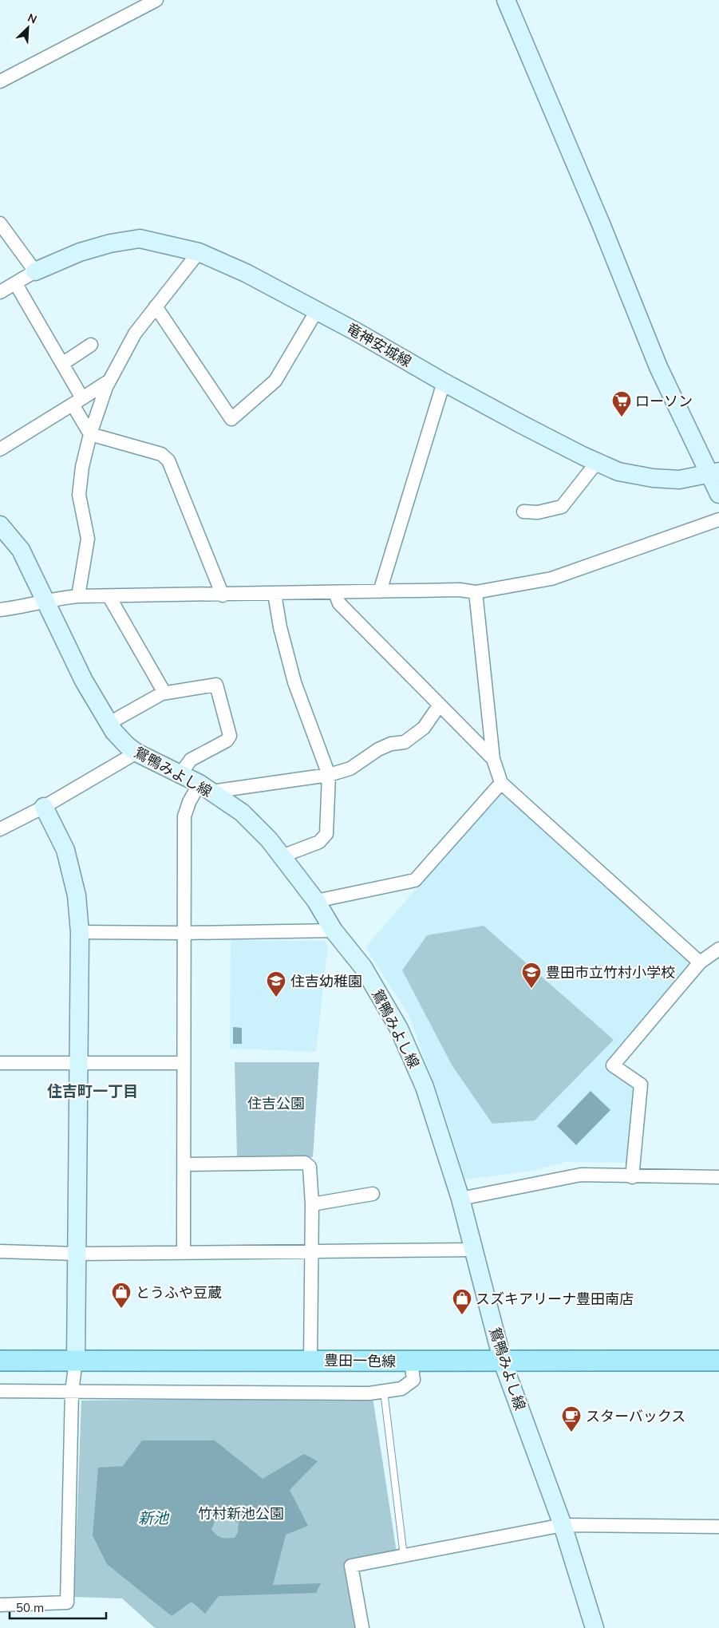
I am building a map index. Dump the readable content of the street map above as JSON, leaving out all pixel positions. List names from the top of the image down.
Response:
{
  "streets": {
    "main road": ["豊田一色線"],
    "street": ["竜神安城線", "鴛鴨みよし線"]
  },
  "crossings": [
    ["鴛鴨みよし線", "豊田一色線"]
  ],
  "districts": ["住吉町一丁目"],
  "water": ["新池"],
  "parks": ["住吉公園", "竹村新池公園"],
  "places": {
    "supermarket": ["ローソン"],
    "school or university": ["豊田市立竹村小学校", "住吉幼稚園"],
    "shop": ["とうふや豆蔵", "スズキアリーナ豊田南店"],
    "cafe": ["スターバックス"]
  },
  "scale_bar": "50 m",
  "north": "top right"
}
